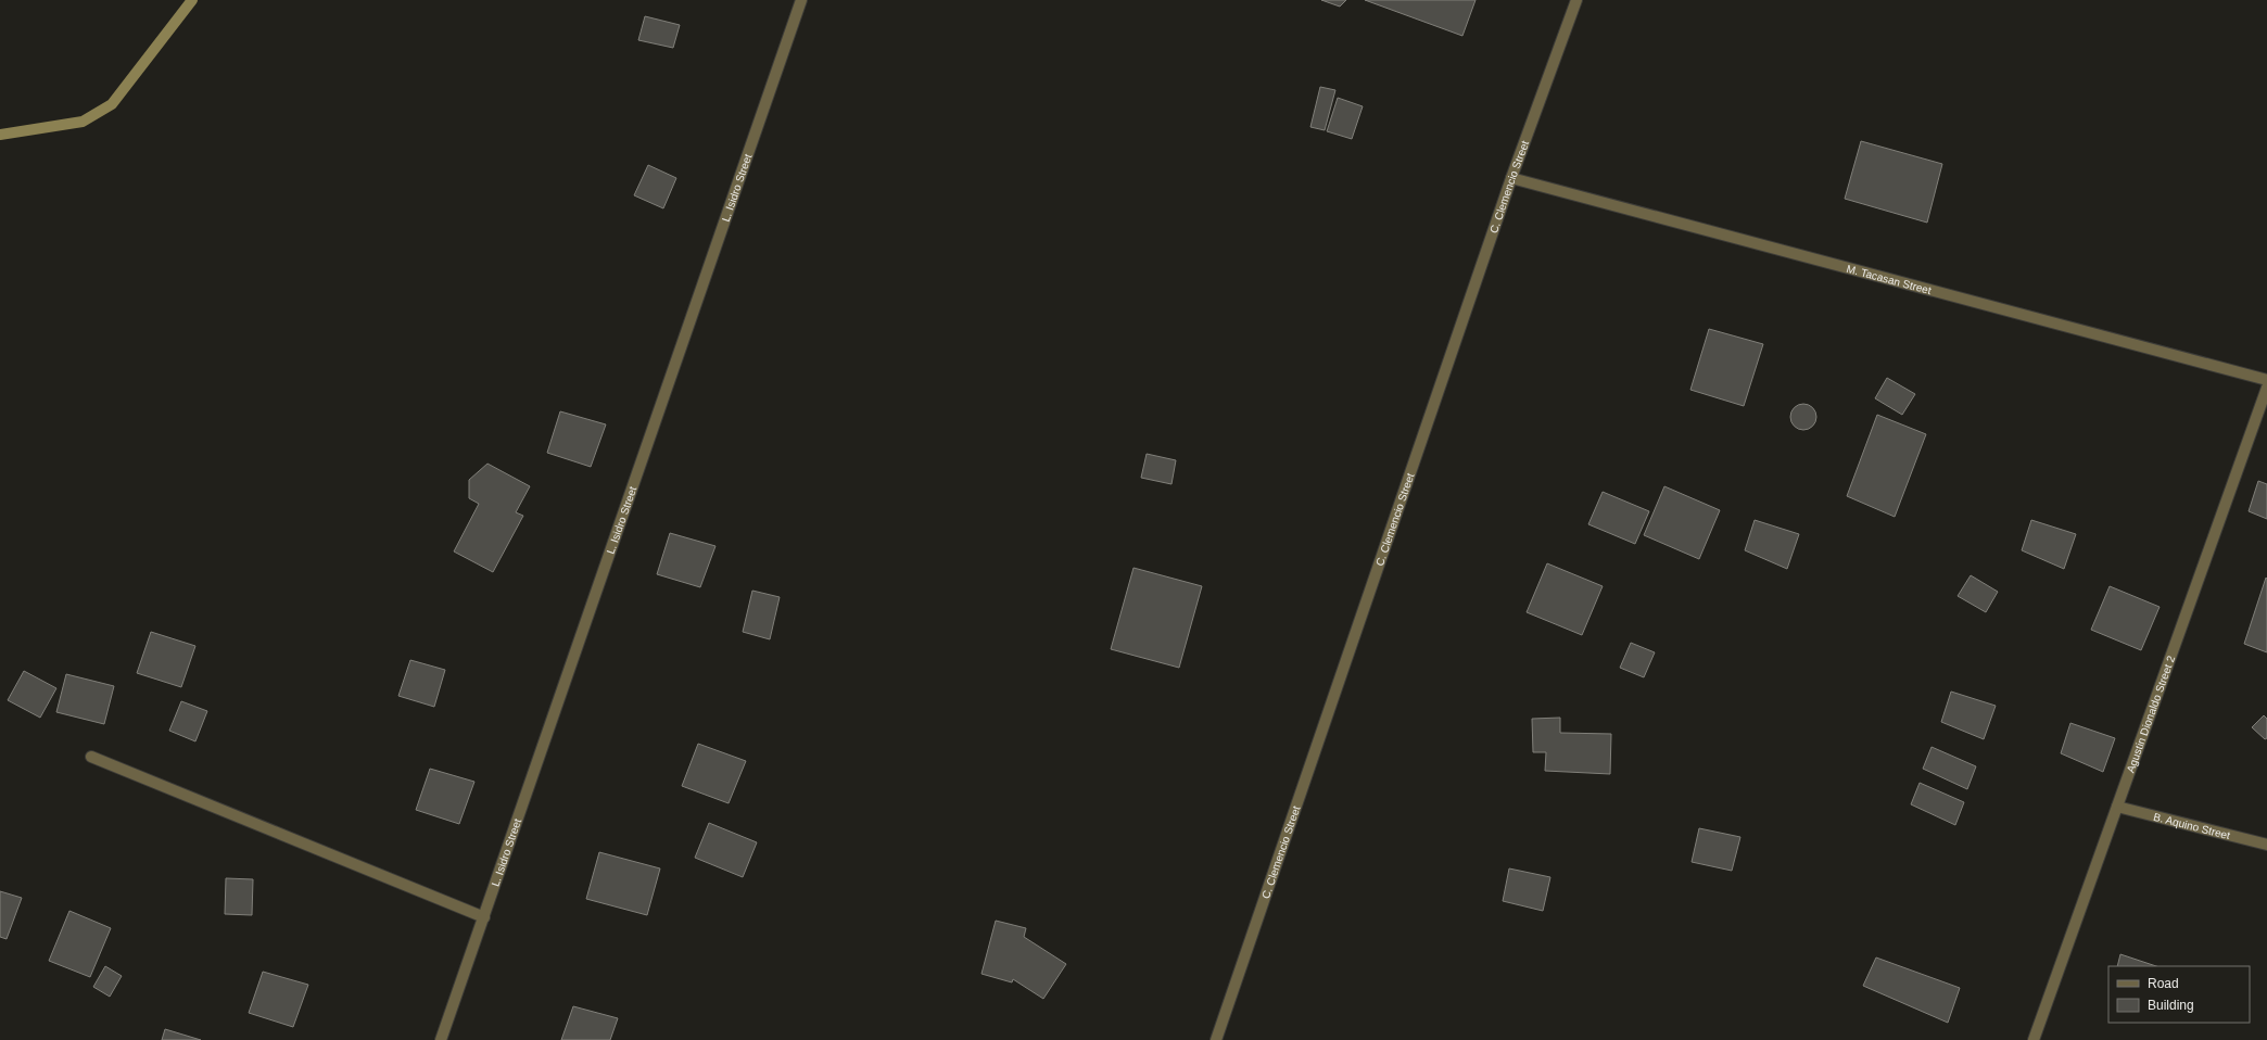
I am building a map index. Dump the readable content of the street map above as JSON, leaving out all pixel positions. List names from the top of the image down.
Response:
{
  "streets": {
    "street": [
      "C. Clemencio Street",
      "L. Isidro Street",
      "M. Tacasan Street",
      "Agustin Dionaldo Street 2",
      "B. Aquino Street"
    ]
  },
  "crossings": [
    ["C. Clemencio Street", "M. Tacasan Street"],
    ["Agustin Dionaldo Street 2", "B. Aquino Street"]
  ],
  "legend": ["Road", "Building"]
}
